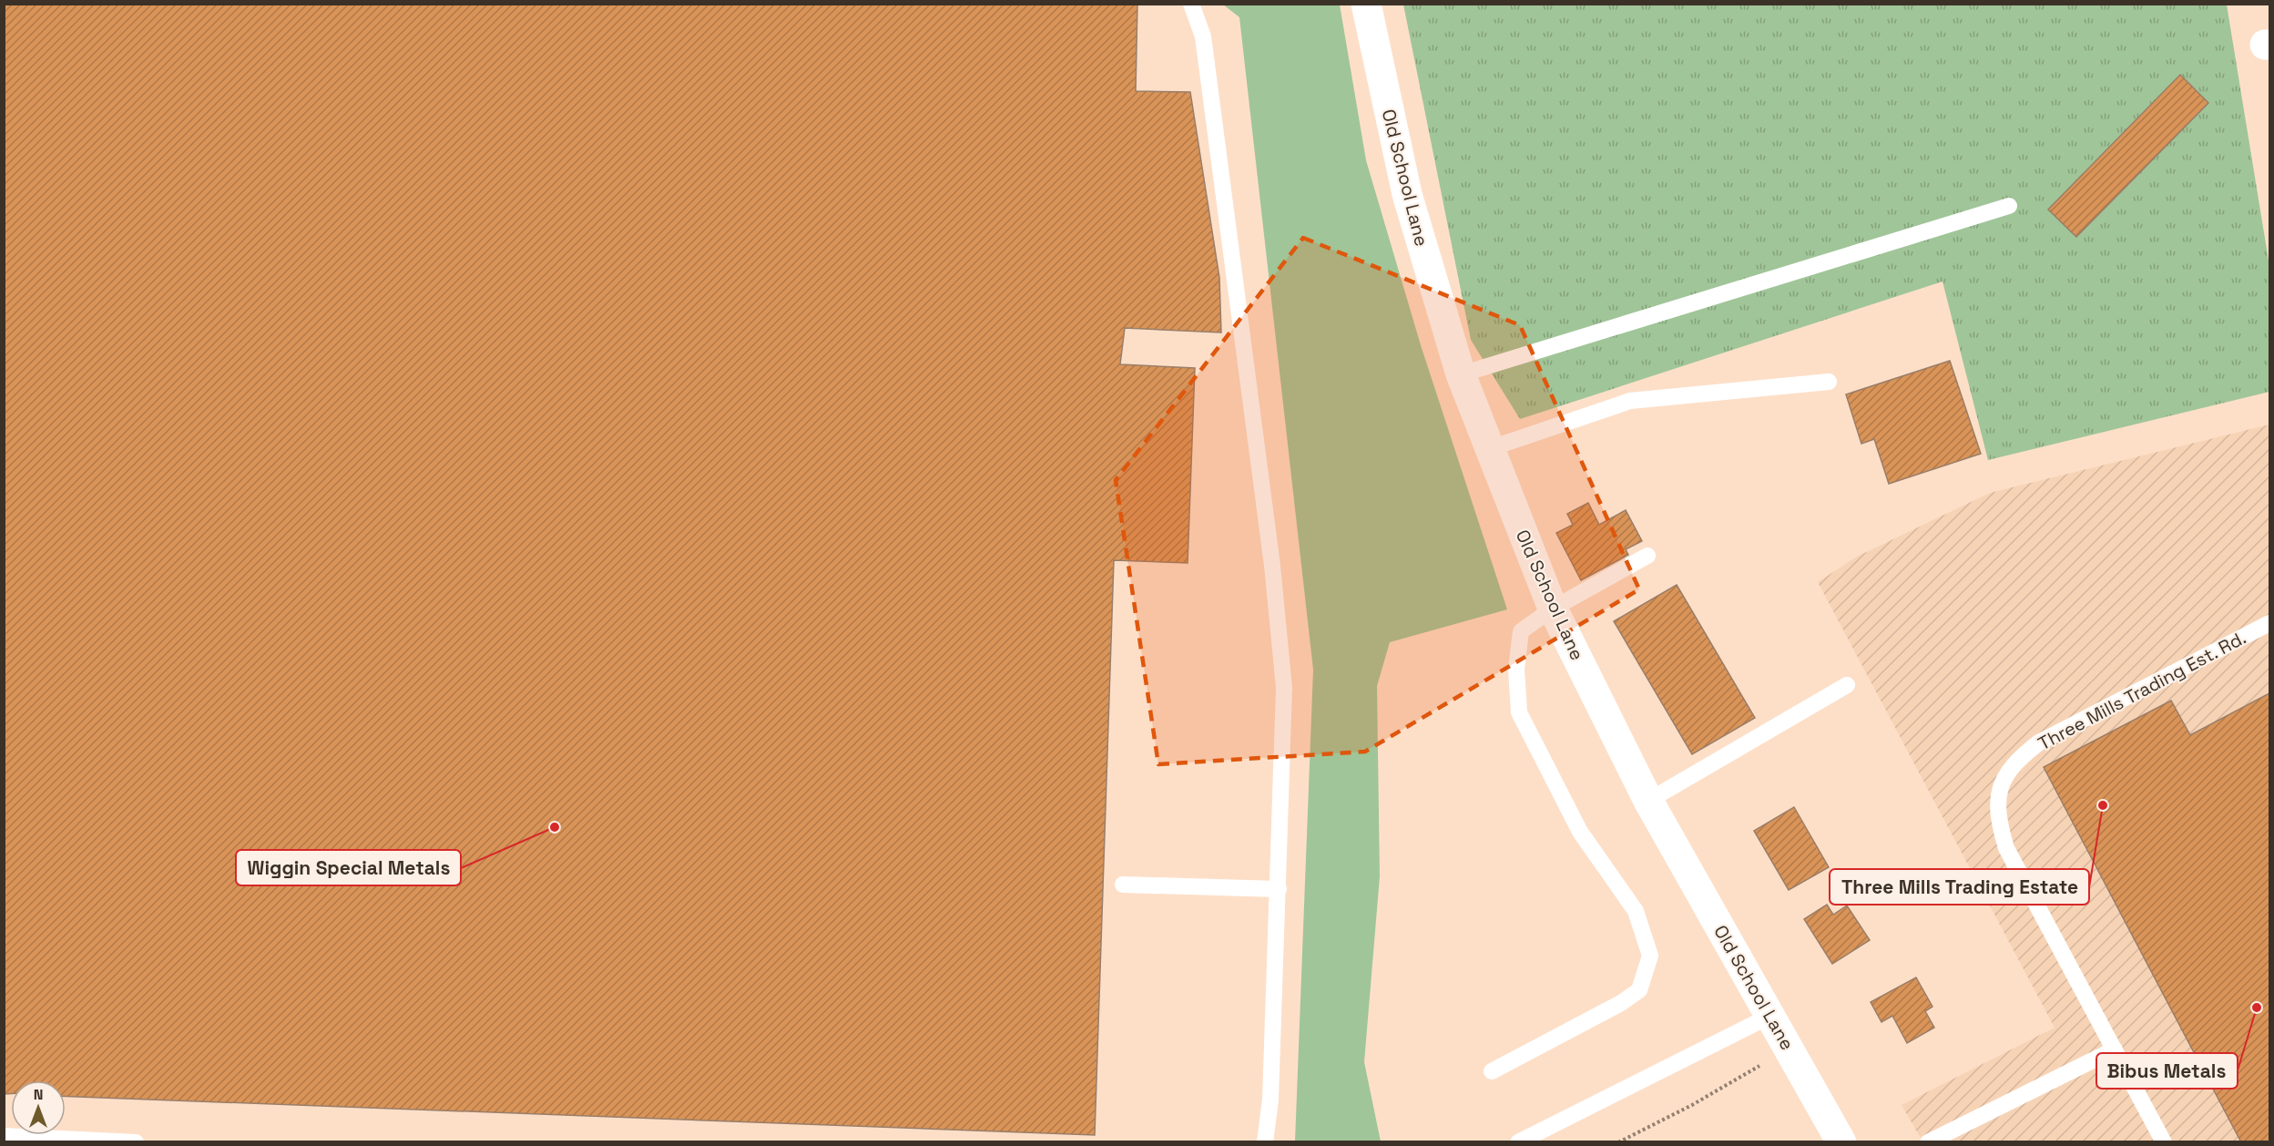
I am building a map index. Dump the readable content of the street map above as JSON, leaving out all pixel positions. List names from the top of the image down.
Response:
{
  "streets": {
    "street": ["Old School Lane"],
    "lane": ["Three Mills Trading Est. Rd."]
  },
  "places": ["Three Mills Trading Estate", "Wiggin Special Metals", "Bibus Metals"],
  "north": "top"
}
